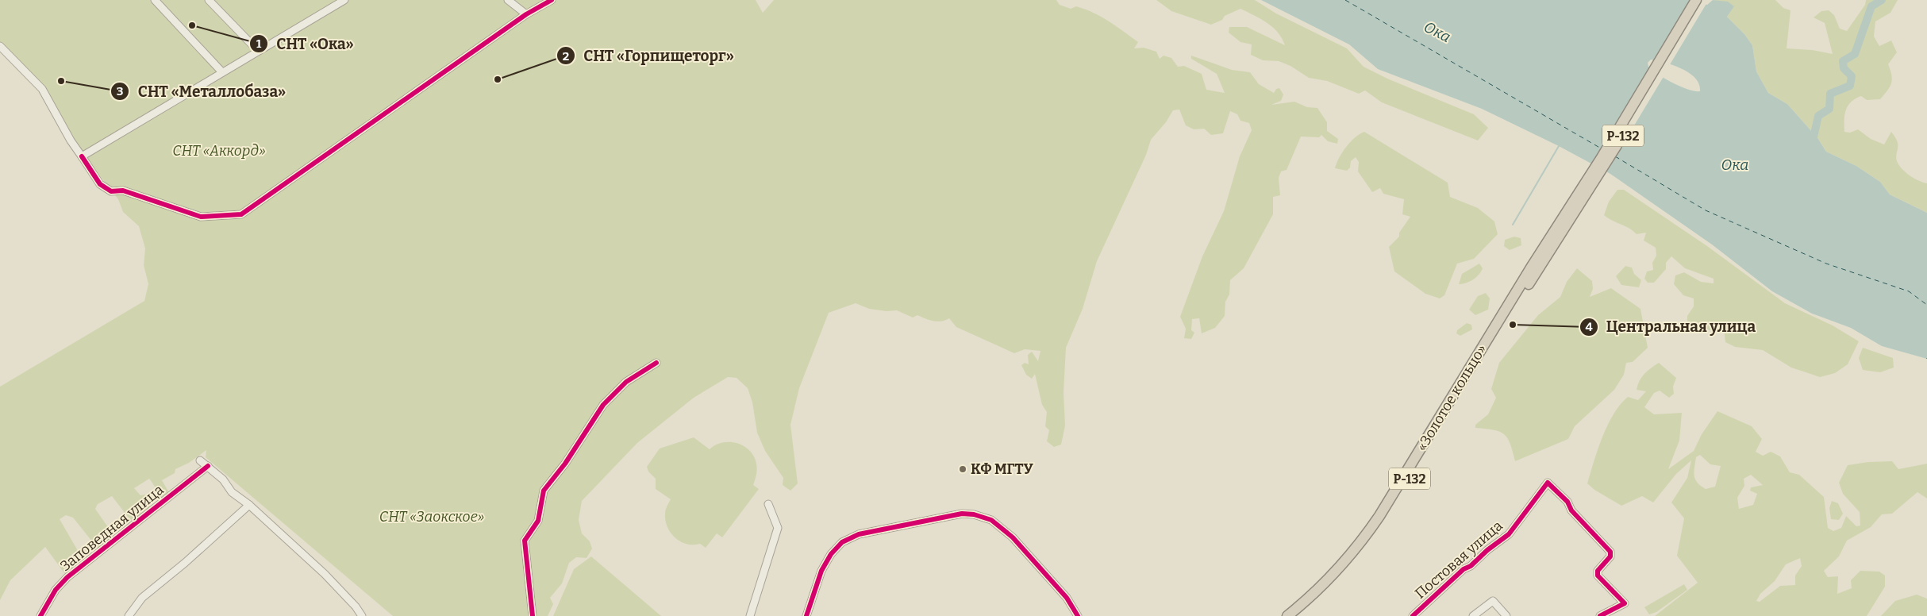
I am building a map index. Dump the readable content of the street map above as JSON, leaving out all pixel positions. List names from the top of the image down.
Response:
{
  "streets": {
    "highway": ["Р-132", "«Золотое кольцо»"],
    "street": ["Заповедная улица", "Постовая улица"]
  },
  "crossings": [
    ["Р-132", "«Золотое кольцо»"]
  ],
  "water": ["Ока"],
  "parks": ["СНТ «Аккорд»", "СНТ «Заокское»"],
  "places": [
    "СНТ «Ока»",
    "СНТ «Горпищеторг»",
    "СНТ «Металлобаза»",
    "Центральная улица",
    "КФ МГТУ"
  ]
}
